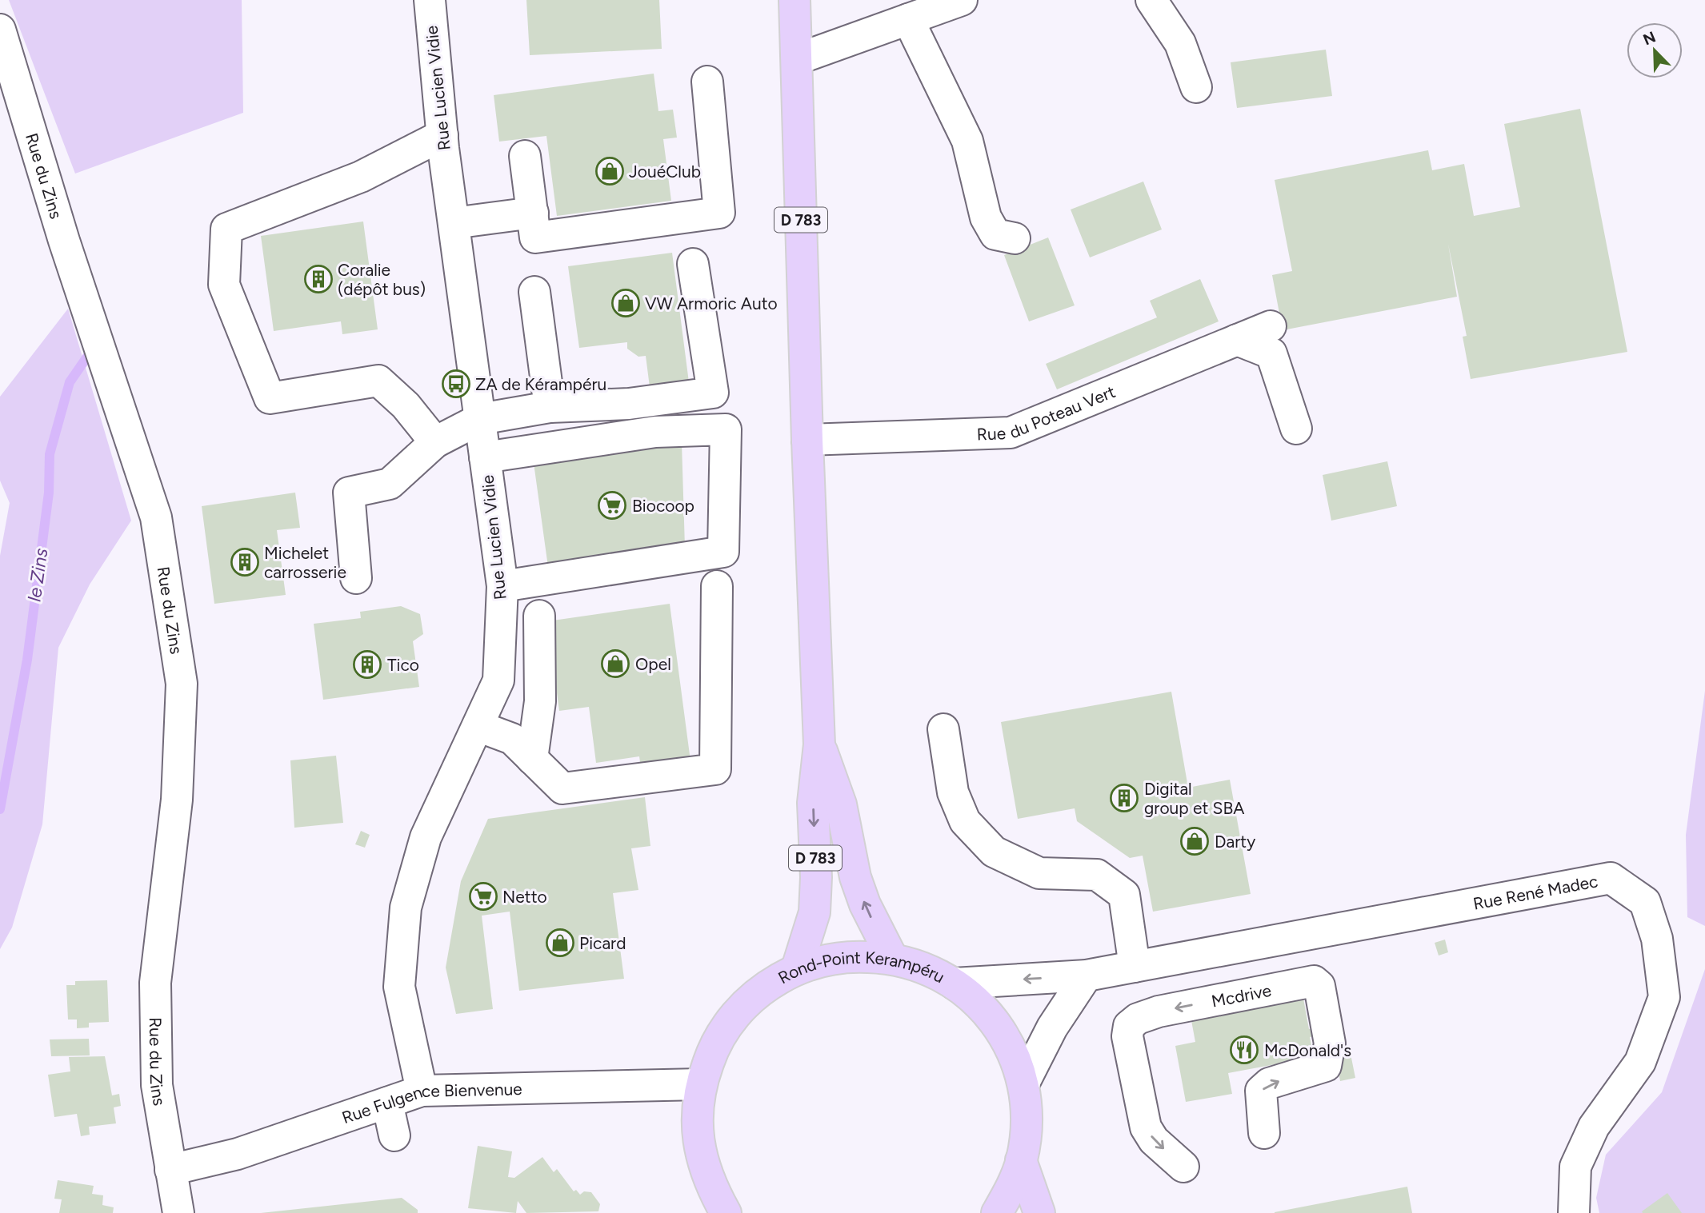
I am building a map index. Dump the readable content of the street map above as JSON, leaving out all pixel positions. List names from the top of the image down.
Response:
{
  "streets": {
    "main road": ["D 783", "Rond-Point Kerampéru"],
    "street": [
      "Rue Lucien Vidie",
      "Rue du Zins",
      "Rue du Poteau Vert",
      "Rue René Madec",
      "Mcdrive",
      "Rue Fulgence Bienvenue"
    ]
  },
  "crossings": [
    ["Rue Lucien Vidie", "Rue Fulgence Bienvenue"],
    ["Rue du Zins", "Rue Fulgence Bienvenue"],
    ["D 783", "Rue du Poteau Vert"],
    ["D 783", "Rond-Point Kerampéru"],
    ["Rue René Madec", "Rond-Point Kerampéru"],
    ["Rond-Point Kerampéru", "Rue Fulgence Bienvenue"]
  ],
  "water": ["le Zins"],
  "places": {
    "shop": [
      "JouéClub",
      "VW Armoric Auto",
      "Opel",
      "Darty",
      "Picard"
    ],
    "building": [
      "Coralie (dépôt bus)",
      "Michelet carrosserie",
      "Tico",
      "Digital group et SBA"
    ],
    "bus stop": ["ZA de Kérampéru"],
    "supermarket": ["Biocoop", "Netto"],
    "restaurant": ["McDonald's"]
  },
  "north": "top left"
}
